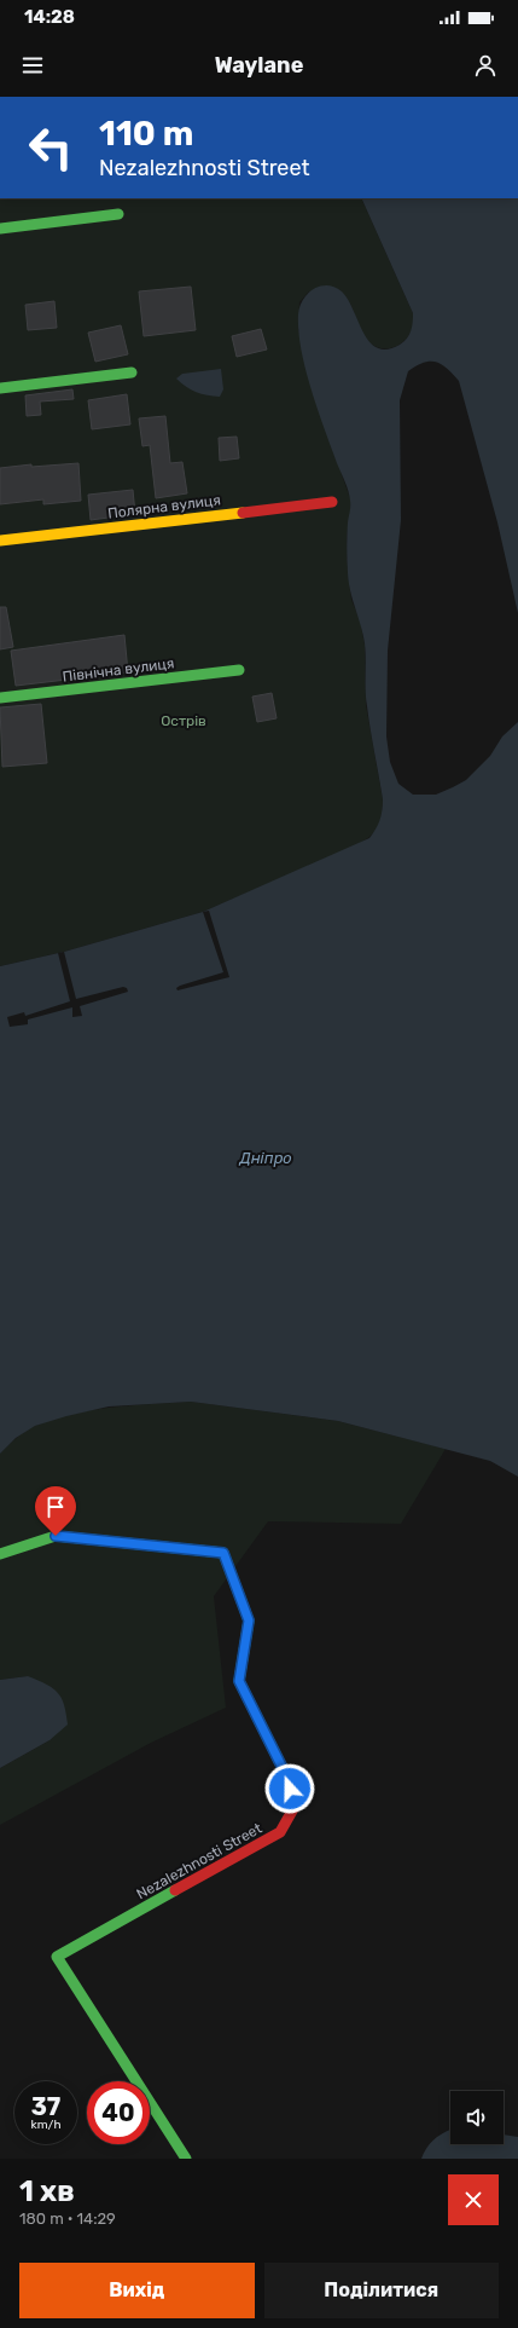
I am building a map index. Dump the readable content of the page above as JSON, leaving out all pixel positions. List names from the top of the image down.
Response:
{
  "streets": {
    "street": ["Полярна вулиця", "Північна вулиця", "Nezalezhnosti Street"]
  },
  "water": ["Дніпро"],
  "parks": ["Острів"],
  "page": {
    "status": "14:28",
    "header": "Waylane",
    "turn": ["110 m", "Nezalezhnosti Street"],
    "speed": "37 km/h",
    "limit": "40",
    "heading": ["1 хв", "180 m · 14:29"],
    "buttons": ["Вихід", "Поділитися"]
  }
}
